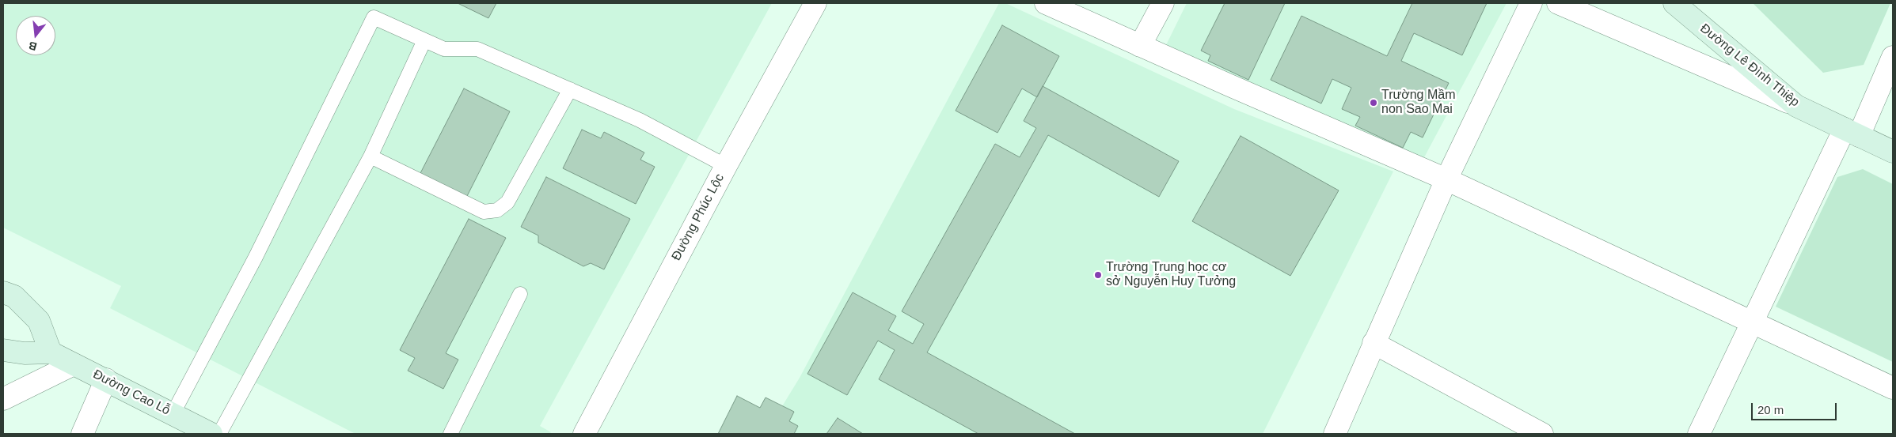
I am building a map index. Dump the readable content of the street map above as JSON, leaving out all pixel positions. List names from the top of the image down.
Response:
{
  "streets": {
    "main road": ["Đường Lê Đình Thiệp", "Đường Cao Lỗ"],
    "street": ["Đường Phúc Lộc"]
  },
  "places": ["Trường Mầm non Sao Mai", "Trường Trung học cơ sở Nguyễn Huy Tưởng"],
  "scale_bar": "20 m",
  "north": "bottom"
}
